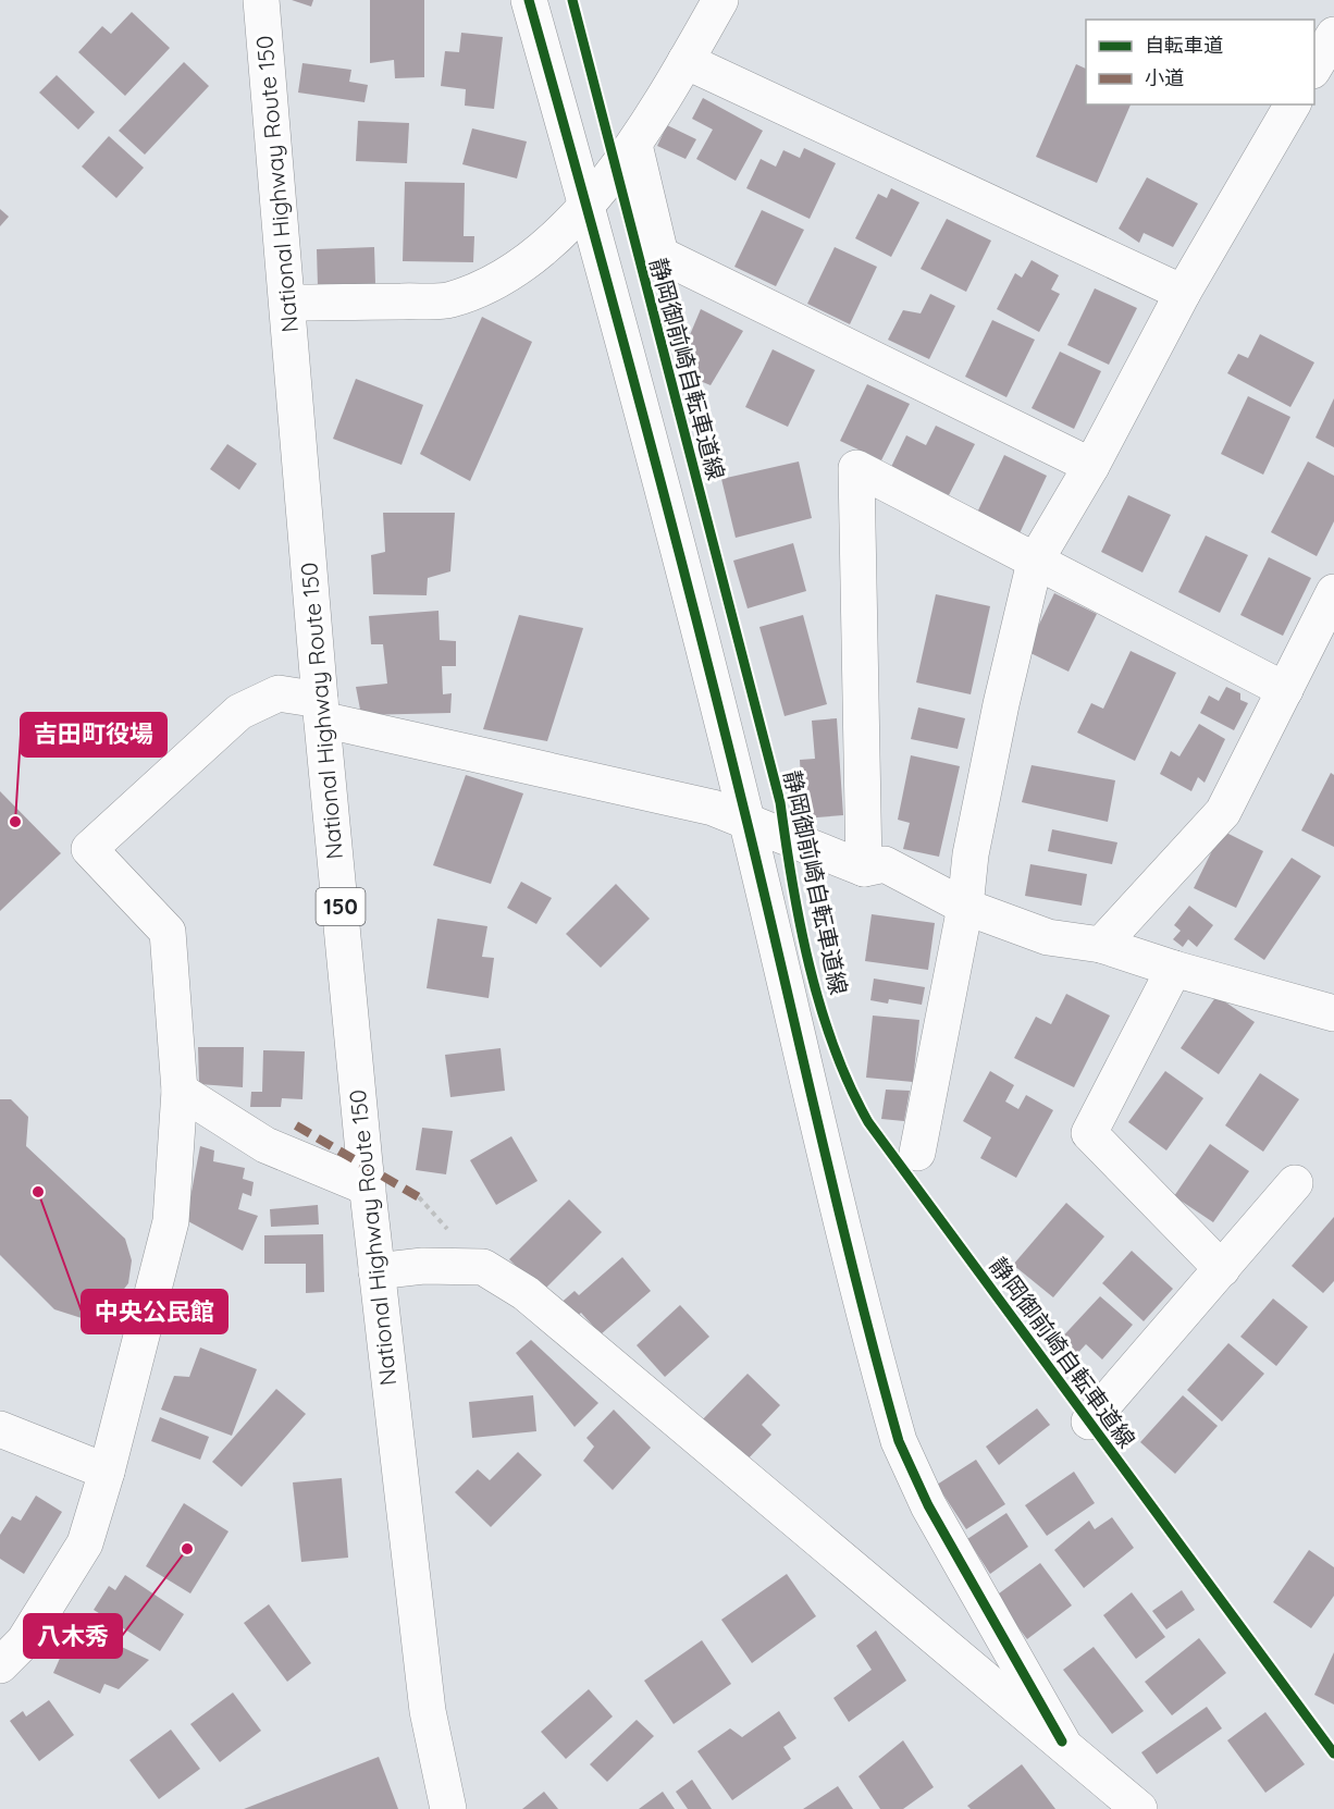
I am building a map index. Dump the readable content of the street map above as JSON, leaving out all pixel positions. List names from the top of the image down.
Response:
{
  "streets": {
    "main road": ["National Highway Route 150", "150"],
    "cycle path": ["静岡御前崎自転車道線"]
  },
  "places": ["吉田町役場", "中央公民館", "八木秀"],
  "legend": ["自転車道", "小道"]
}
